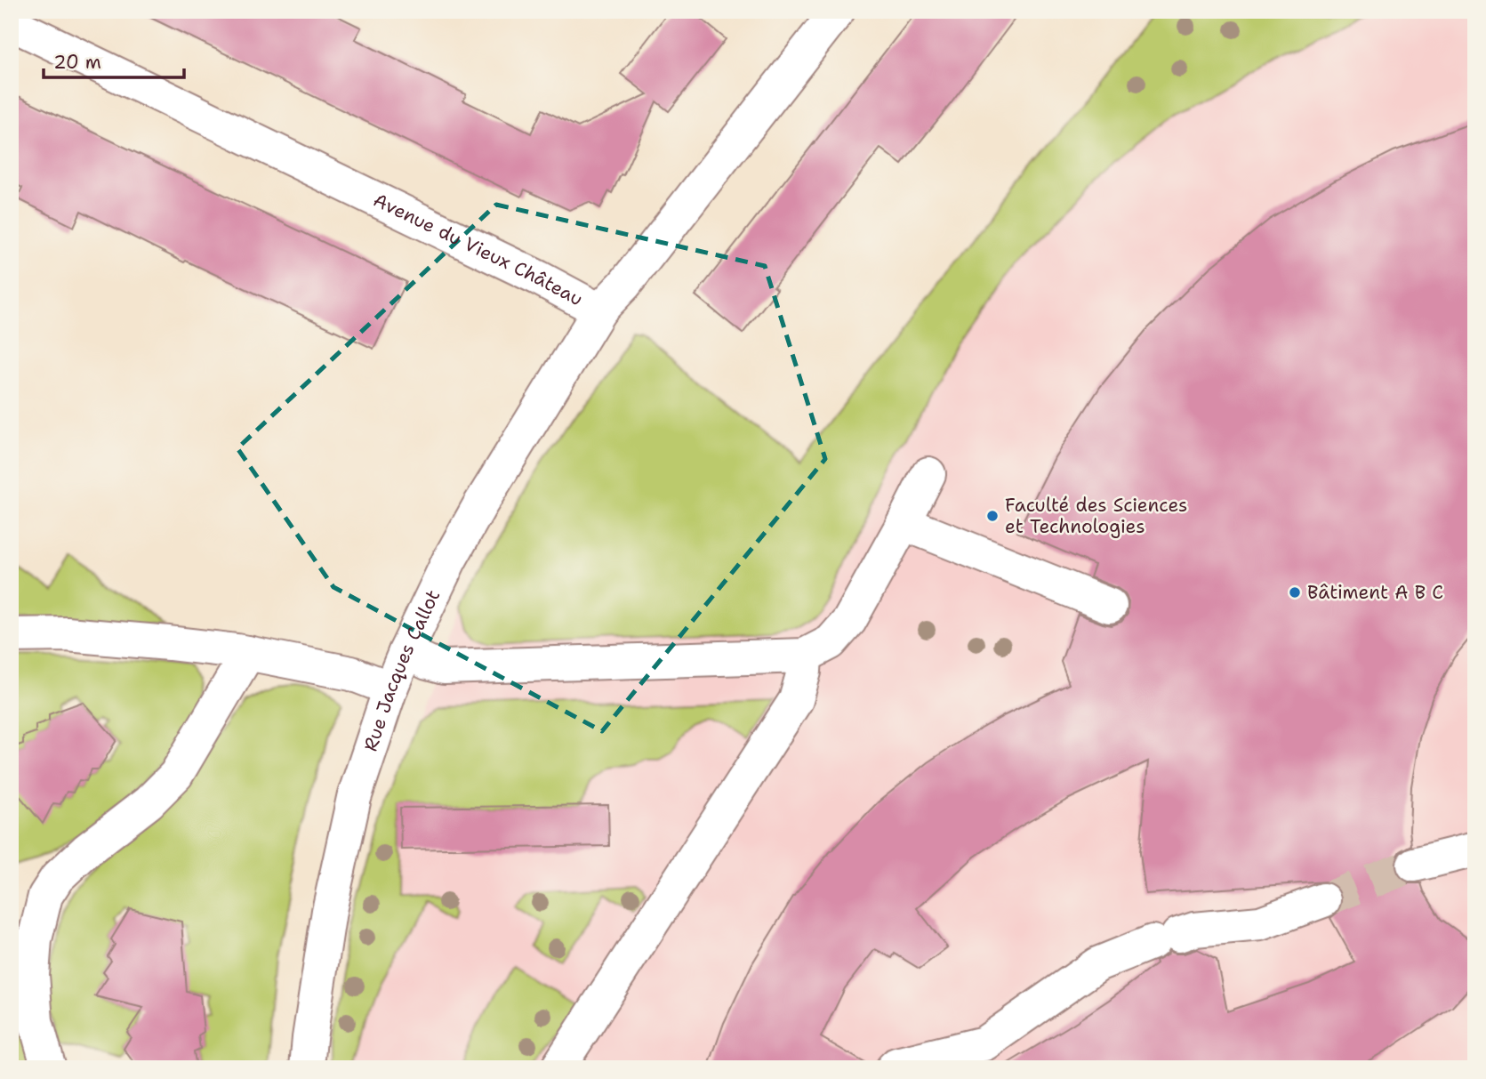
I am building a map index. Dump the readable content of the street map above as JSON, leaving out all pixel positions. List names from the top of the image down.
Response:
{
  "streets": {
    "street": ["Avenue du Vieux Château", "Rue Jacques Callot"]
  },
  "crossings": [
    ["Avenue du Vieux Château", "Rue Jacques Callot"]
  ],
  "places": ["Faculté des Sciences et Technologies", "Bâtiment A B C"],
  "scale_bar": "20 m"
}
